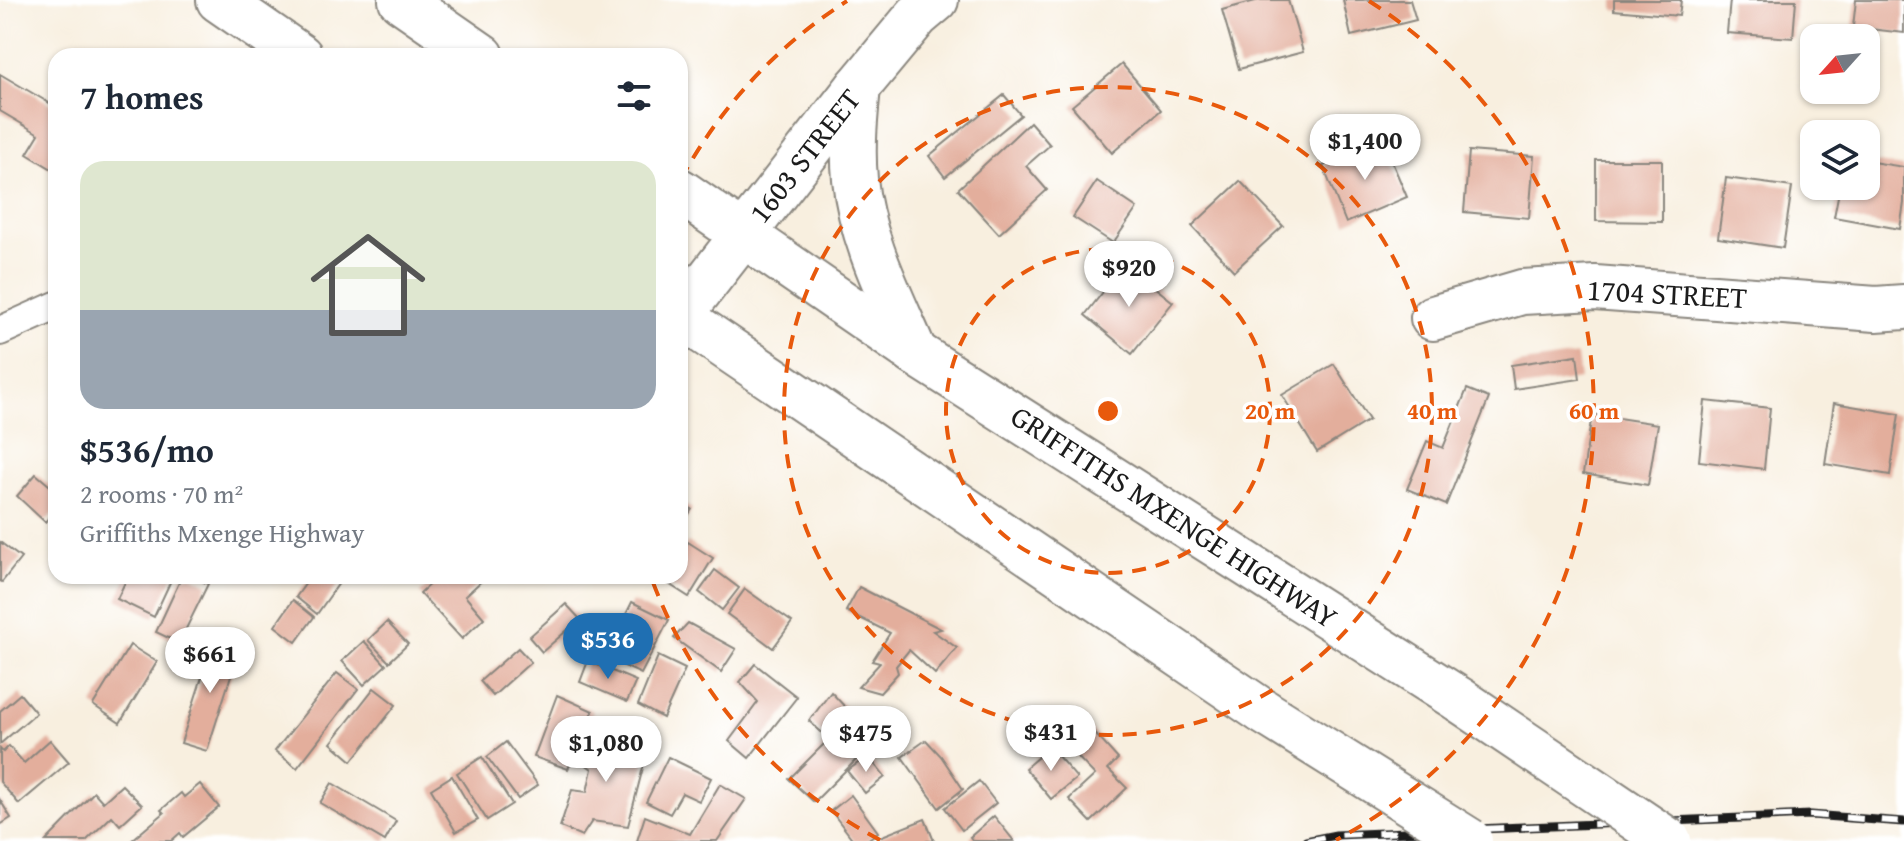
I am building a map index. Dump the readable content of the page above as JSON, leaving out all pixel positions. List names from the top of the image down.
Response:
{
  "streets": {
    "street": ["1603 STREET", "1704 STREET", "GRIFFITHS MXENGE HIGHWAY"]
  },
  "crossings": [
    ["1603 STREET", "GRIFFITHS MXENGE HIGHWAY"]
  ],
  "north": "bottom left",
  "page": {
    "heading": "7 homes",
    "price": [
      "$1,400",
      "$920",
      "$536",
      "$661",
      "$431",
      "$475",
      "$1,080"
    ],
    "list": [
      {
        "name": "$536/mo",
        "note": "2 rooms · 70 m² · Griffiths Mxenge Highway"
      }
    ]
  },
  "rings": ["20 m", "40 m", "60 m"]
}
